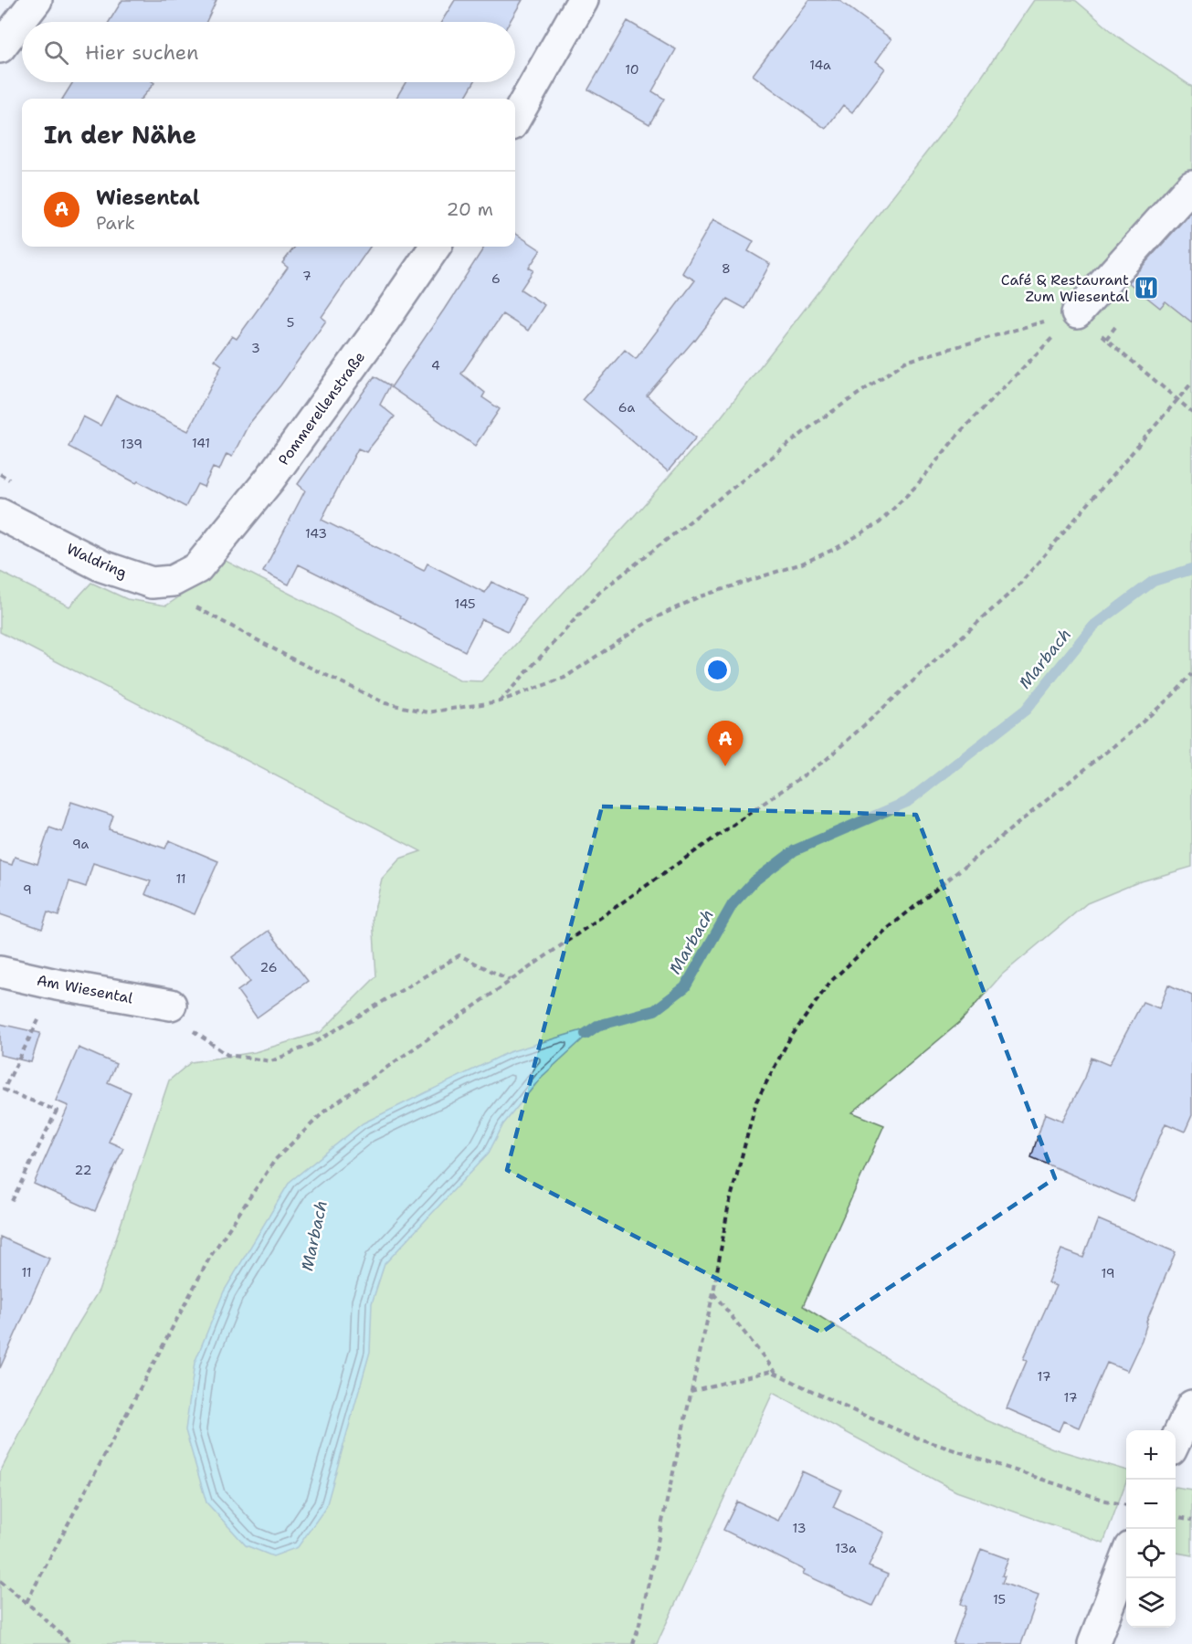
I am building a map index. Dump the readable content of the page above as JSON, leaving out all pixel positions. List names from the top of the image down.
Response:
{
  "streets": {
    "street": ["Pommerellenstraße", "Waldring", "Am Wiesental"]
  },
  "crossings": [
    ["Pommerellenstraße", "Waldring"]
  ],
  "water": ["Marbach"],
  "places": {
    "restaurant": ["Café & Restaurant Zum Wiesental"]
  },
  "house_numbers": [
    "14a",
    "10",
    "8",
    "7",
    "6",
    "5",
    "3",
    "4",
    "6a",
    "141",
    "139",
    "143",
    "145",
    "9a",
    "11",
    "9",
    "26",
    "22",
    "11",
    "19",
    "17",
    "17",
    "13",
    "13a",
    "15"
  ],
  "page": {
    "search": "Hier suchen",
    "heading": "In der Nähe",
    "list": [
      {
        "mark": "A",
        "name": "Wiesental",
        "note": "Park",
        "value": "20 m"
      }
    ],
    "pins": "A",
    "map_buttons": ["+", "−"]
  }
}
